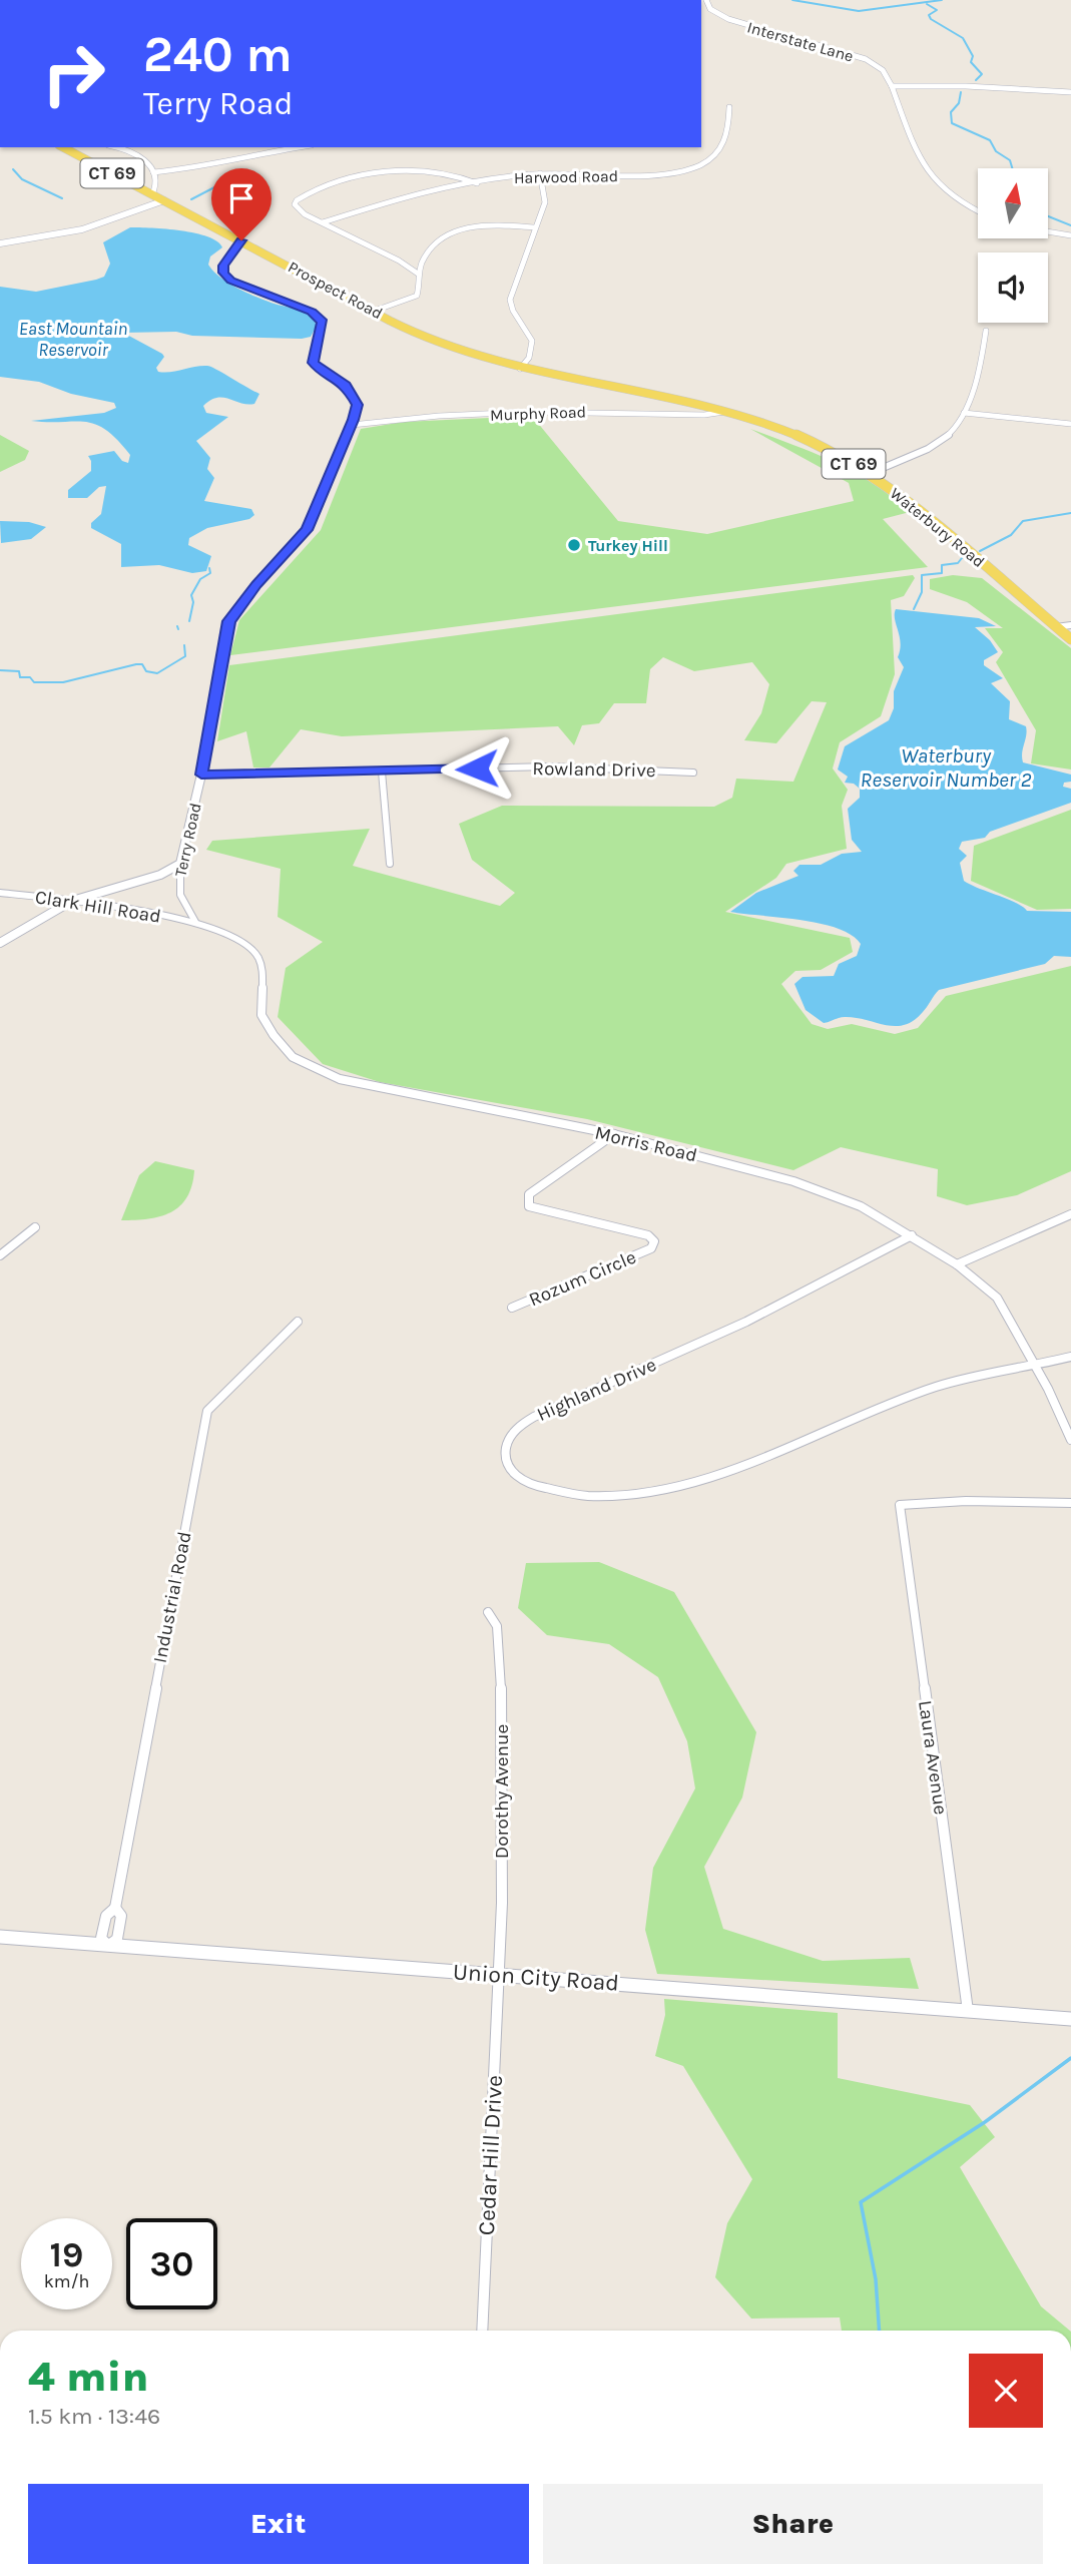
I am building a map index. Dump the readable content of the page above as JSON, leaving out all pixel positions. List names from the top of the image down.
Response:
{
  "streets": {
    "main road": [
      "CT 69",
      "Prospect Road",
      "Waterbury Road",
      "Union City Road"
    ],
    "street": [
      "Interstate Lane",
      "Harwood Road",
      "Murphy Road",
      "Rowland Drive",
      "Terry Road",
      "Clark Hill Road",
      "Morris Road",
      "Rozum Circle",
      "Highland Drive",
      "Industrial Road",
      "Laura Avenue",
      "Dorothy Avenue",
      "Cedar Hill Drive"
    ]
  },
  "crossings": [
    ["Prospect Road", "Waterbury Road"],
    ["Prospect Road", "Terry Road"],
    ["Murphy Road", "Waterbury Road"],
    ["Murphy Road", "Terry Road"],
    ["Rowland Drive", "Terry Road"],
    ["Terry Road", "Clark Hill Road"],
    ["Terry Road", "Morris Road"],
    ["Clark Hill Road", "Morris Road"],
    ["Morris Road", "Rozum Circle"],
    ["Morris Road", "Highland Drive"],
    ["Industrial Road", "Union City Road"],
    ["Laura Avenue", "Union City Road"],
    ["Dorothy Avenue", "Union City Road"],
    ["Dorothy Avenue", "Cedar Hill Drive"],
    ["Union City Road", "Cedar Hill Drive"]
  ],
  "water": ["East Mountain Reservoir", "Waterbury Reservoir Number 2"],
  "places": ["Turkey Hill"],
  "north": "top",
  "page": {
    "turn": ["240 m", "Terry Road"],
    "speed": "19 km/h",
    "limit": "30",
    "heading": ["4 min", "1.5 km · 13:46"],
    "buttons": ["Exit", "Share"]
  }
}
